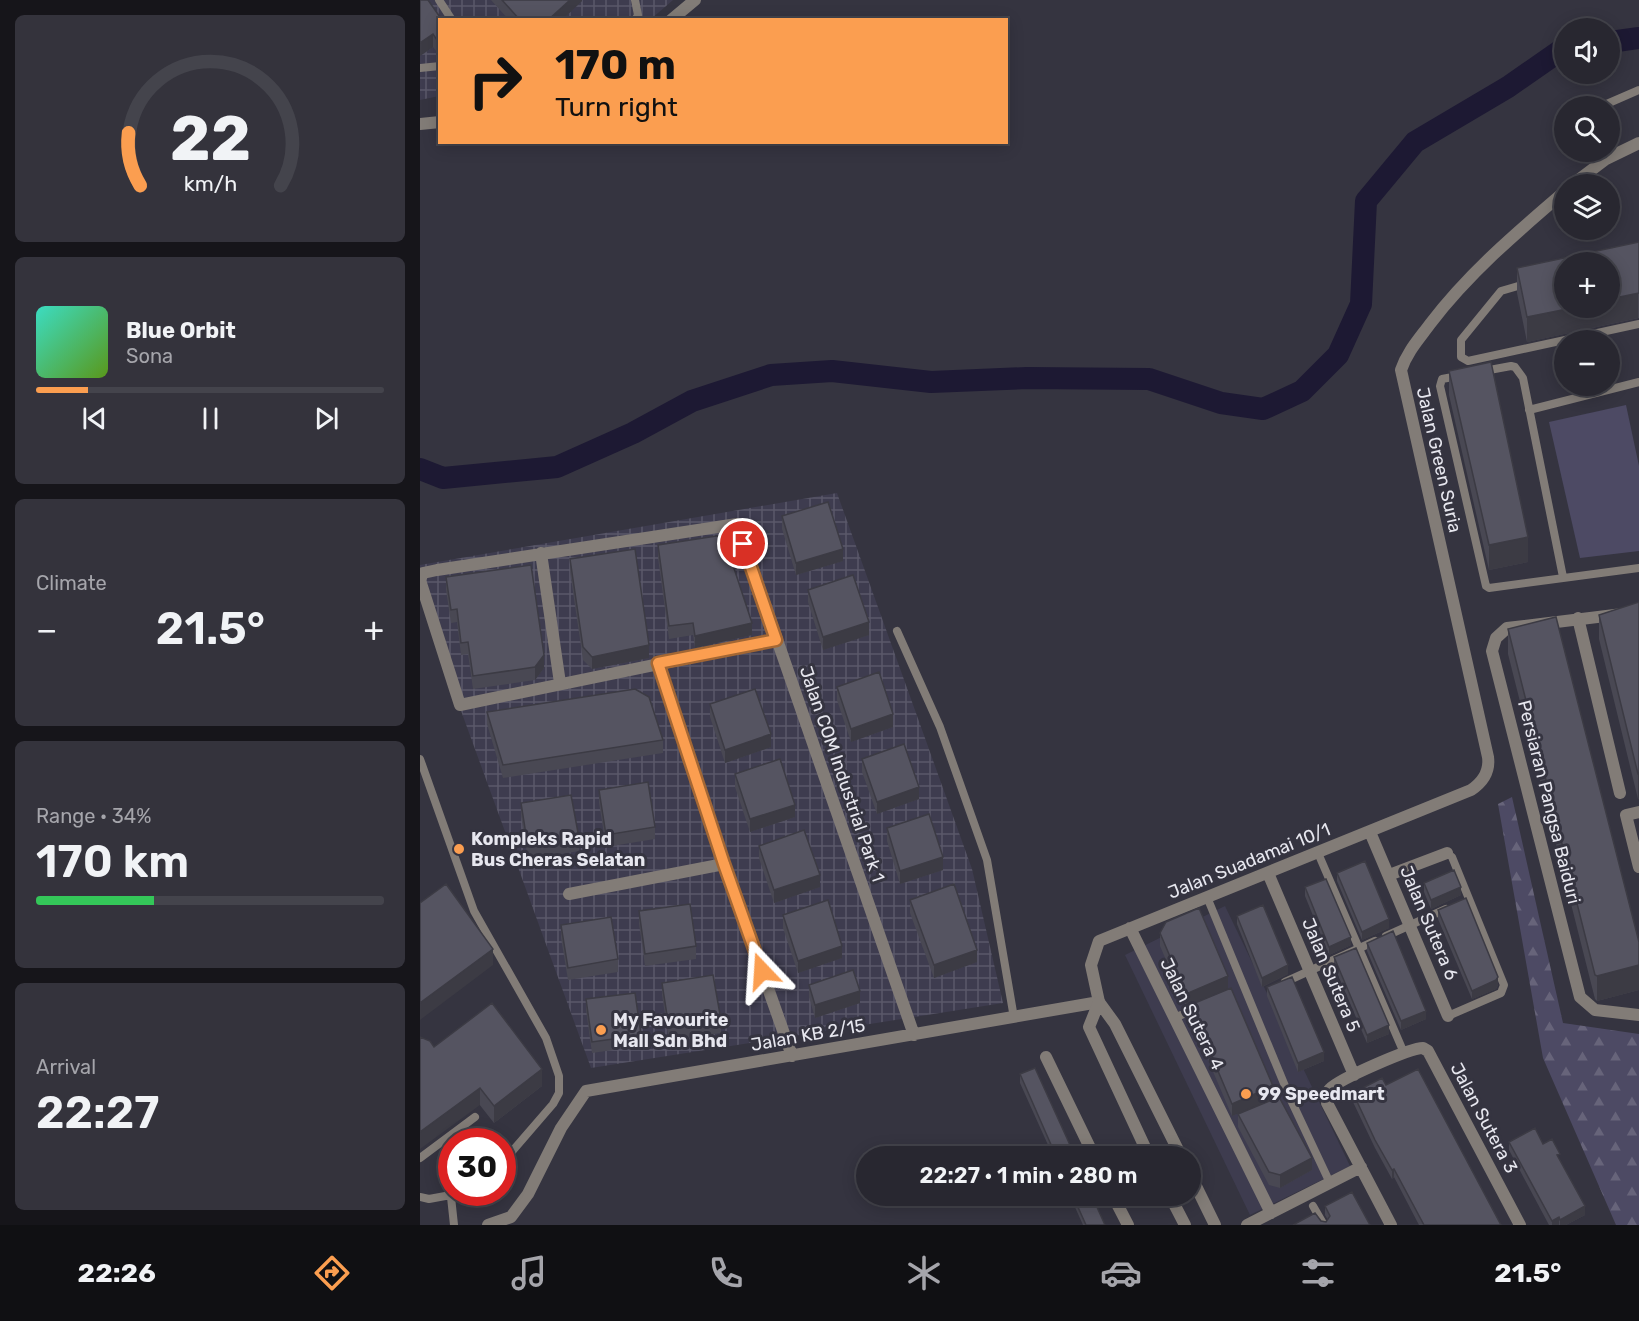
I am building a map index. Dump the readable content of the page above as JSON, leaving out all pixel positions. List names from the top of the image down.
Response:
{
  "streets": {
    "street": [
      "Jalan Green Suria",
      "Jalan COM Industrial Park 1",
      "Persiaran Pangsa Baiduri",
      "Jalan Suadamai 10/1",
      "Jalan Sutera 6",
      "Jalan Sutera 5",
      "Jalan Sutera 4",
      "Jalan KB 2/15",
      "Jalan Sutera 3"
    ]
  },
  "crossings": [
    ["Jalan Green Suria", "Jalan Suadamai 10/1"],
    ["Jalan COM Industrial Park 1", "Jalan KB 2/15"],
    ["Jalan Suadamai 10/1", "Jalan Sutera 6"],
    ["Jalan Suadamai 10/1", "Jalan Sutera 5"],
    ["Jalan Suadamai 10/1", "Jalan Sutera 4"],
    ["Jalan Suadamai 10/1", "Jalan KB 2/15"]
  ],
  "places": ["Kompleks Rapid Bus Cheras Selatan", "My Favourite Mall Sdn Bhd", "99 Speedmart"],
  "page": {
    "map_buttons": ["+", "−"],
    "turn": ["170 m", "Turn right"],
    "song": ["Blue Orbit", "Sona"],
    "tile": [
      "Climate",
      ["Range · 34%", "170 km"],
      ["Arrival", "22:27"]
    ],
    "heat": ["−", "21.5°", "+"],
    "limit": "30",
    "trip": "22:27 · 1 min · 280 m",
    "tabs": ["22:26", "21.5°"],
    "gauge": ["22", "km/h"]
  }
}
